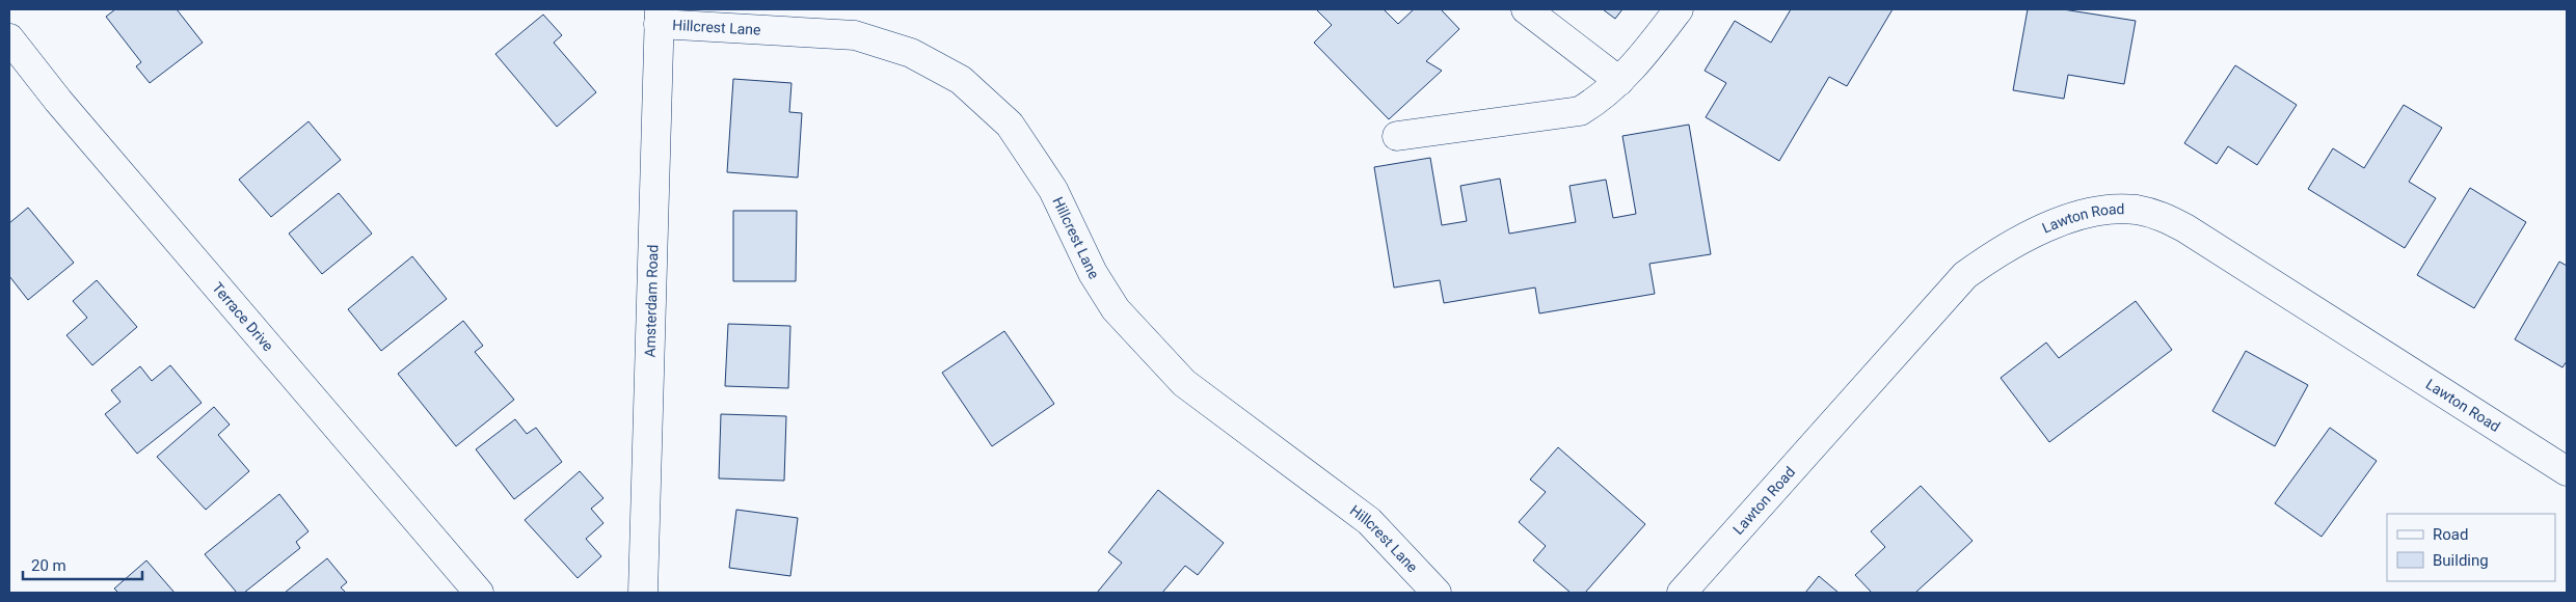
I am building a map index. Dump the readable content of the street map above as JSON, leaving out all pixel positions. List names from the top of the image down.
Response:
{
  "streets": {
    "street": [
      "Hillcrest Lane",
      "Lawton Road",
      "Amsterdam Road",
      "Terrace Drive"
    ]
  },
  "crossings": [
    ["Hillcrest Lane", "Amsterdam Road"]
  ],
  "legend": ["Road", "Building"],
  "scale_bar": "20 m"
}
